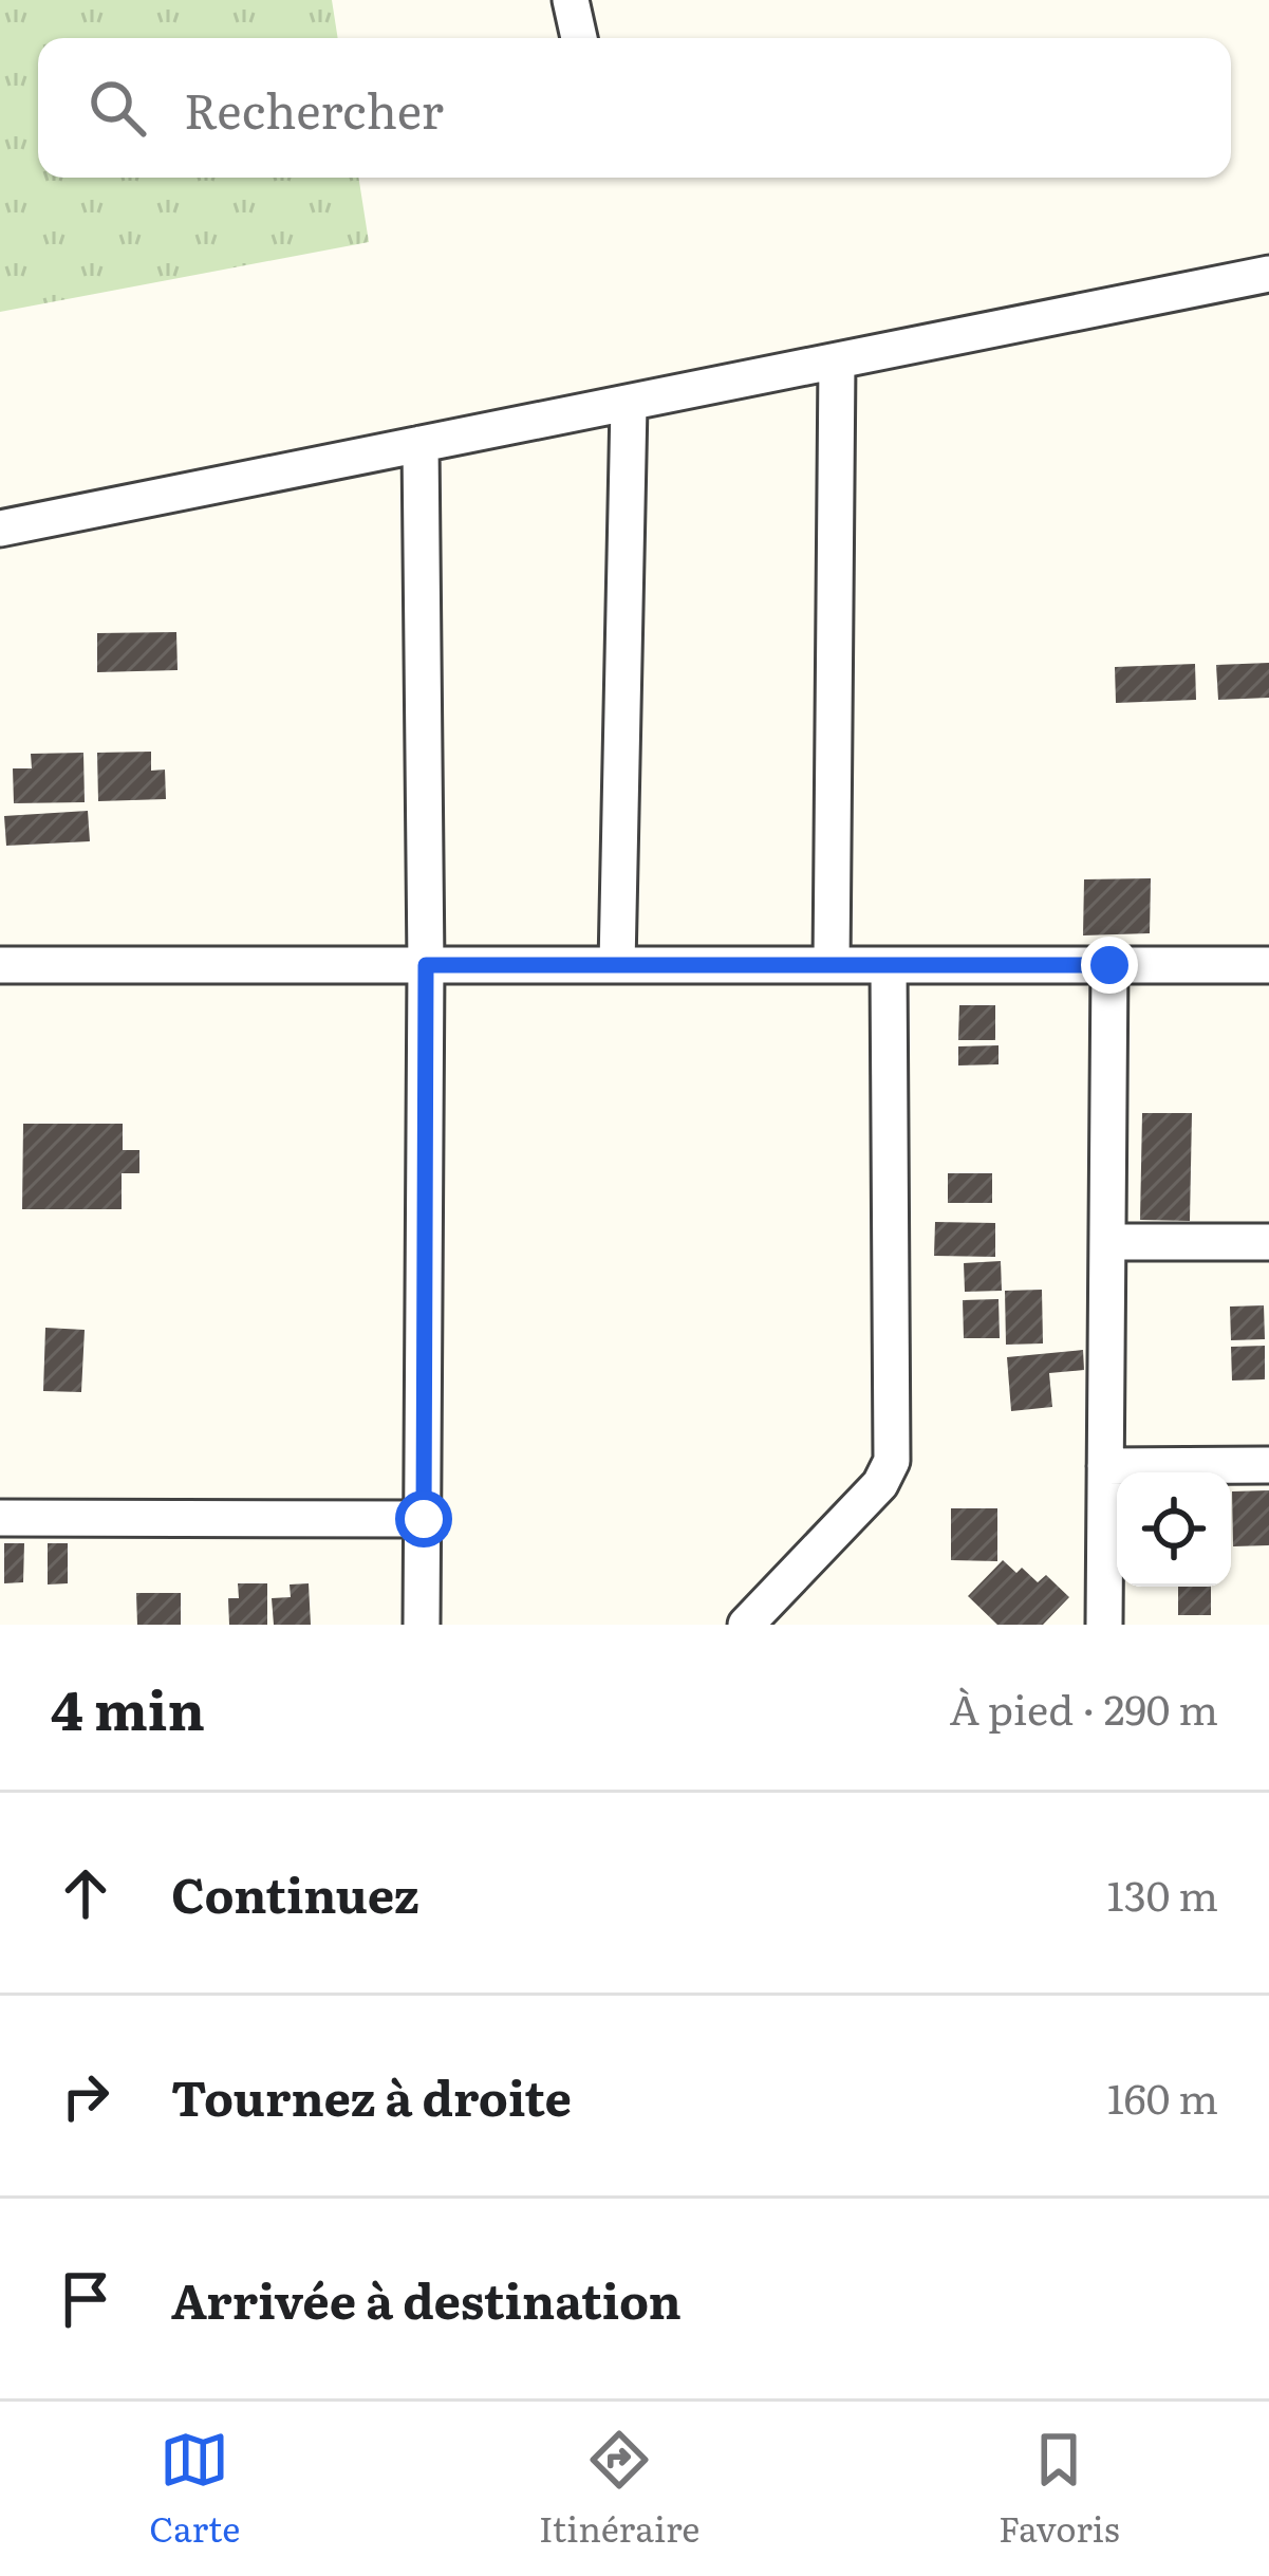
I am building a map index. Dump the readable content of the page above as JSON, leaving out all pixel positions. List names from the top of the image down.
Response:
{
  "page": {
    "search": "Rechercher",
    "heading": ["4 min", "À pied · 290 m"],
    "list": [
      ["Continuez", "130 m"],
      ["Tournez à droite", "160 m"],
      "Arrivée à destination"
    ],
    "nav": ["Carte", "Itinéraire", "Favoris"]
  }
}
